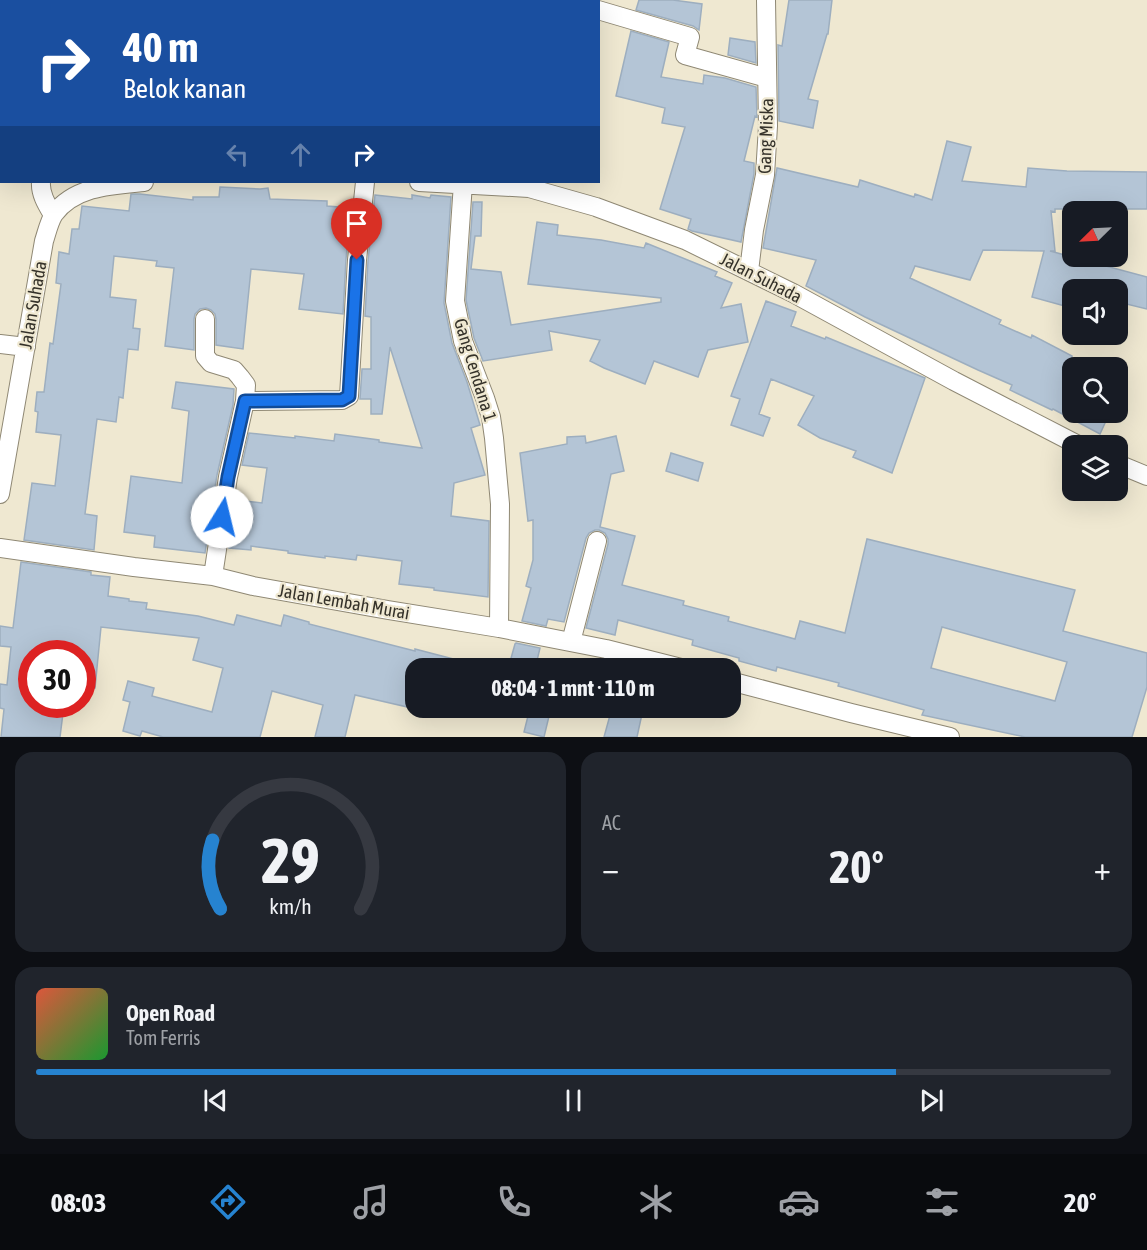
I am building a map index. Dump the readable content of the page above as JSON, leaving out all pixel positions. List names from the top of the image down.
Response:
{
  "streets": {
    "street": [
      "Gang Miska",
      "Jalan Suhada",
      "Gang Cendana 1",
      "Jalan Lembah Murai"
    ]
  },
  "crossings": [
    ["Gang Miska", "Jalan Suhada"],
    ["Jalan Suhada", "Gang Cendana 1"],
    ["Gang Cendana 1", "Jalan Lembah Murai"]
  ],
  "north": "bottom left",
  "page": {
    "turn": ["40 m", "Belok kanan"],
    "limit": "30",
    "trip": "08:04 · 1 mnt · 110 m",
    "tile": "AC",
    "heat": ["−", "20°", "+"],
    "song": ["Open Road", "Tom Ferris"],
    "tabs": ["08:03", "20°"],
    "gauge": ["29", "km/h"]
  }
}
